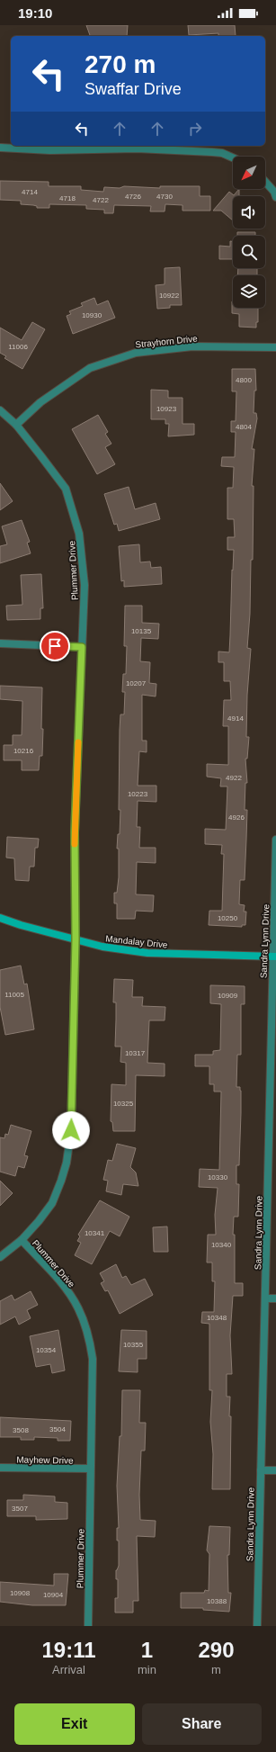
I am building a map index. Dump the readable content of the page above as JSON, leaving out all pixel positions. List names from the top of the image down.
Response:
{
  "streets": {
    "street": [
      "Strayhorn Drive",
      "Plummer Drive",
      "Mandalay Drive",
      "Sandra Lynn Drive",
      "Mayhew Drive"
    ]
  },
  "crossings": [
    ["Strayhorn Drive", "Plummer Drive"],
    ["Plummer Drive", "Mandalay Drive"],
    ["Plummer Drive", "Mayhew Drive"],
    ["Mandalay Drive", "Sandra Lynn Drive"]
  ],
  "house_numbers": [
    "4714",
    "4726",
    "4730",
    "4718",
    "4722",
    "10922",
    "10930",
    "11006",
    "4800",
    "10923",
    "4804",
    "10135",
    "10207",
    "4914",
    "10216",
    "4922",
    "10223",
    "4926",
    "10250",
    "11005",
    "10909",
    "10317",
    "10325",
    "10330",
    "10341",
    "10340",
    "10348",
    "10355",
    "10354",
    "3504",
    "3508",
    "3507",
    "10908",
    "10904",
    "10388"
  ],
  "north": "bottom left",
  "page": {
    "status": "19:10",
    "turn": ["270 m", "Swaffar Drive"],
    "eta": [
      "19:11",
      "Arrival",
      "1",
      "min",
      "290",
      "m"
    ],
    "buttons": ["Exit", "Share"]
  }
}
